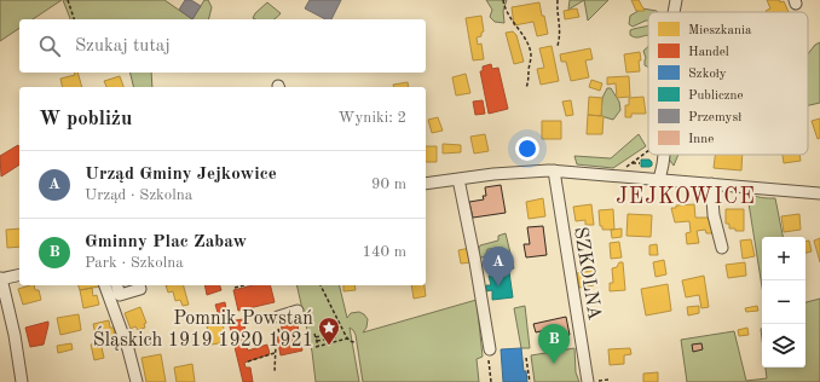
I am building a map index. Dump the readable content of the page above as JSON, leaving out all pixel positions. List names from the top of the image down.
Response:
{
  "streets": {
    "street": ["SZKOLNA"]
  },
  "districts": ["JEJKOWICE"],
  "places": {
    "place": ["Pomnik Powstań Śląskich 1919 1920 1921"]
  },
  "legend": [
    "Mieszkania",
    "Handel",
    "Szkoły",
    "Publiczne",
    "Przemysł",
    "Inne"
  ],
  "page": {
    "search": "Szukaj tutaj",
    "heading": ["W pobliżu", "Wyniki: 2"],
    "list": [
      {
        "mark": "A",
        "name": "Urząd Gminy Jejkowice",
        "note": "Urząd · Szkolna",
        "value": "90 m"
      },
      {
        "mark": "B",
        "name": "Gminny Plac Zabaw",
        "note": "Park · Szkolna",
        "value": "140 m"
      }
    ],
    "map_buttons": ["+", "−"],
    "pins": ["A", "B"]
  }
}
